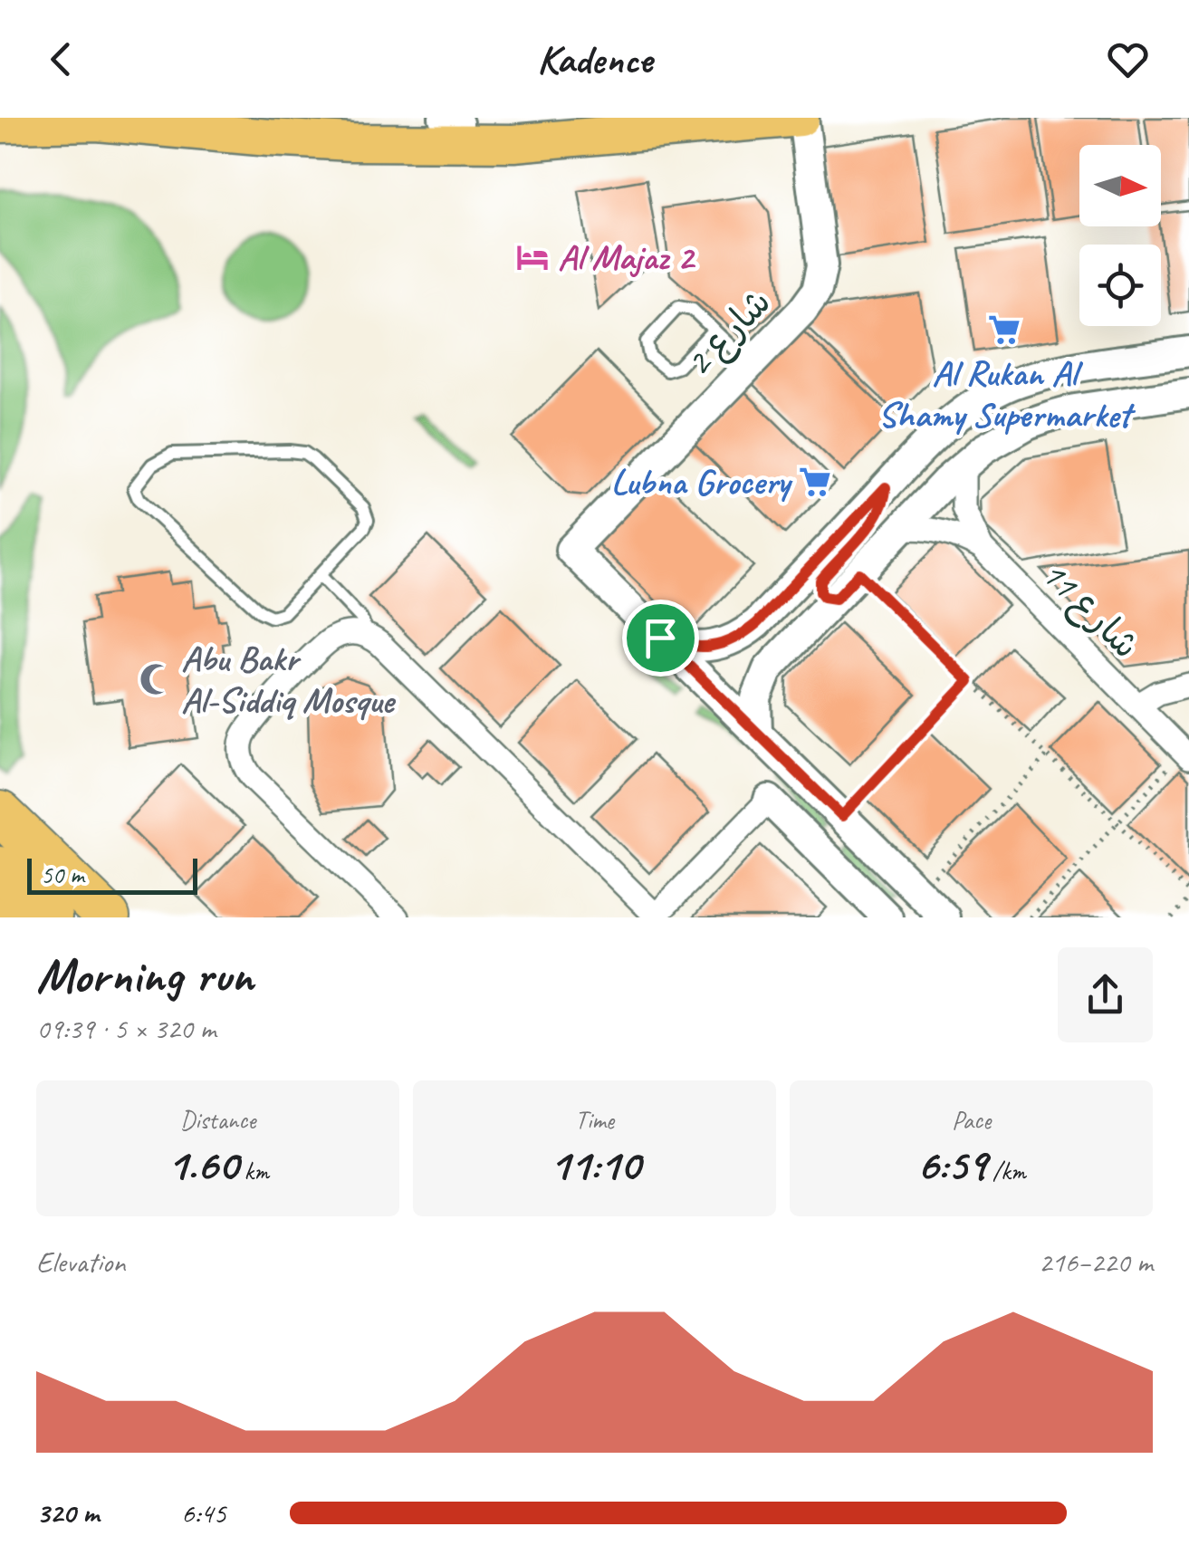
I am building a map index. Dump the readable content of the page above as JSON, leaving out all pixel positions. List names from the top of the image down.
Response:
{
  "streets": {
    "street": ["شارع 2", "شارع 11"]
  },
  "places": {
    "hotel": ["Al Majaz 2"],
    "supermarket": ["Al Rukan Al Shamy Supermarket", "Lubna Grocery"],
    "mosque": ["Abu Bakr Al-Siddiq Mosque"]
  },
  "scale_bar": "50 m",
  "north": "right",
  "page": {
    "header": "Kadence",
    "scale": "50 m",
    "heading": ["Morning run", "09:39 · 5 × 320 m"],
    "stats": [
      ["Distance", "1.60 km"],
      ["Time", "11:10"],
      ["Pace", "6:59 /km"]
    ],
    "chart": ["Elevation", "216–220 m"],
    "list": [
      {
        "name": "320 m",
        "note": "6:45"
      }
    ]
  }
}
